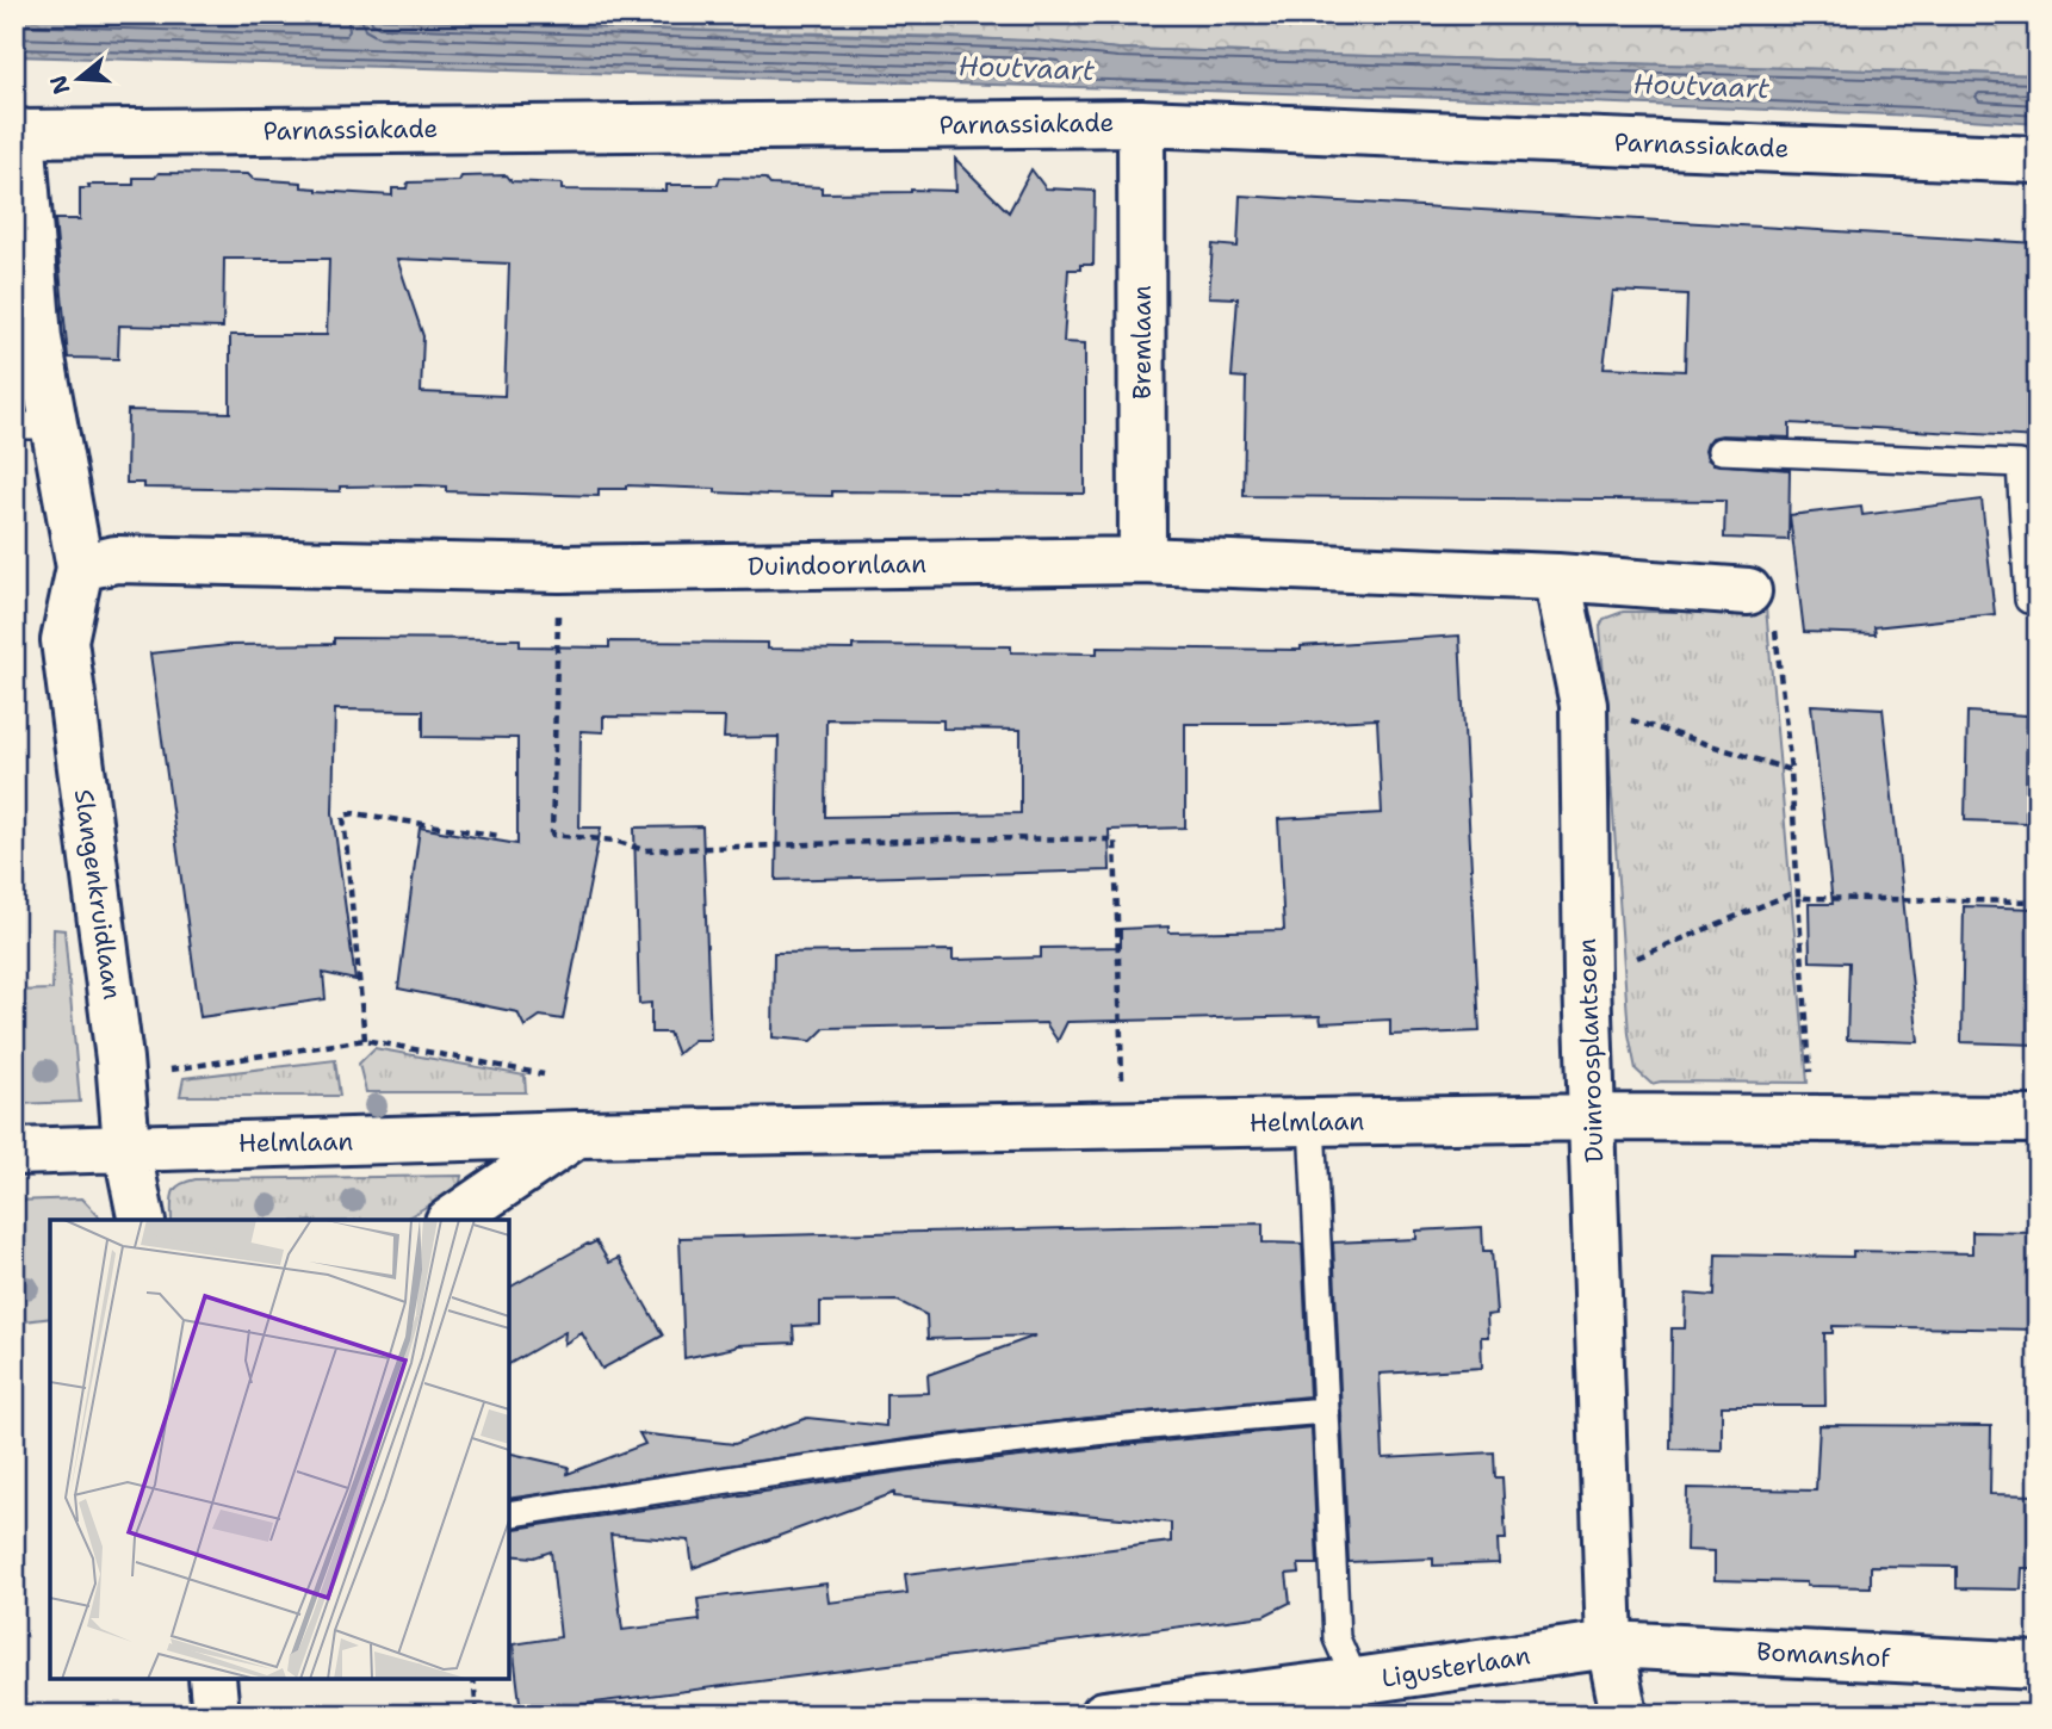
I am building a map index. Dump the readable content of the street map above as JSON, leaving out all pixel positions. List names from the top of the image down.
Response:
{
  "streets": {
    "street": [
      "Parnassiakade",
      "Bremlaan",
      "Duindoornlaan",
      "Slangenkruidlaan",
      "Duinroosplantsoen",
      "Helmlaan",
      "Bomanshof",
      "Ligusterlaan"
    ]
  },
  "crossings": [
    ["Parnassiakade", "Bremlaan"],
    ["Parnassiakade", "Slangenkruidlaan"],
    ["Bremlaan", "Duindoornlaan"],
    ["Duindoornlaan", "Slangenkruidlaan"],
    ["Duindoornlaan", "Duinroosplantsoen"],
    ["Slangenkruidlaan", "Helmlaan"],
    ["Duinroosplantsoen", "Helmlaan"],
    ["Duinroosplantsoen", "Bomanshof"],
    ["Duinroosplantsoen", "Ligusterlaan"],
    ["Bomanshof", "Ligusterlaan"]
  ],
  "water": ["Houtvaart"],
  "north": "left"
}
